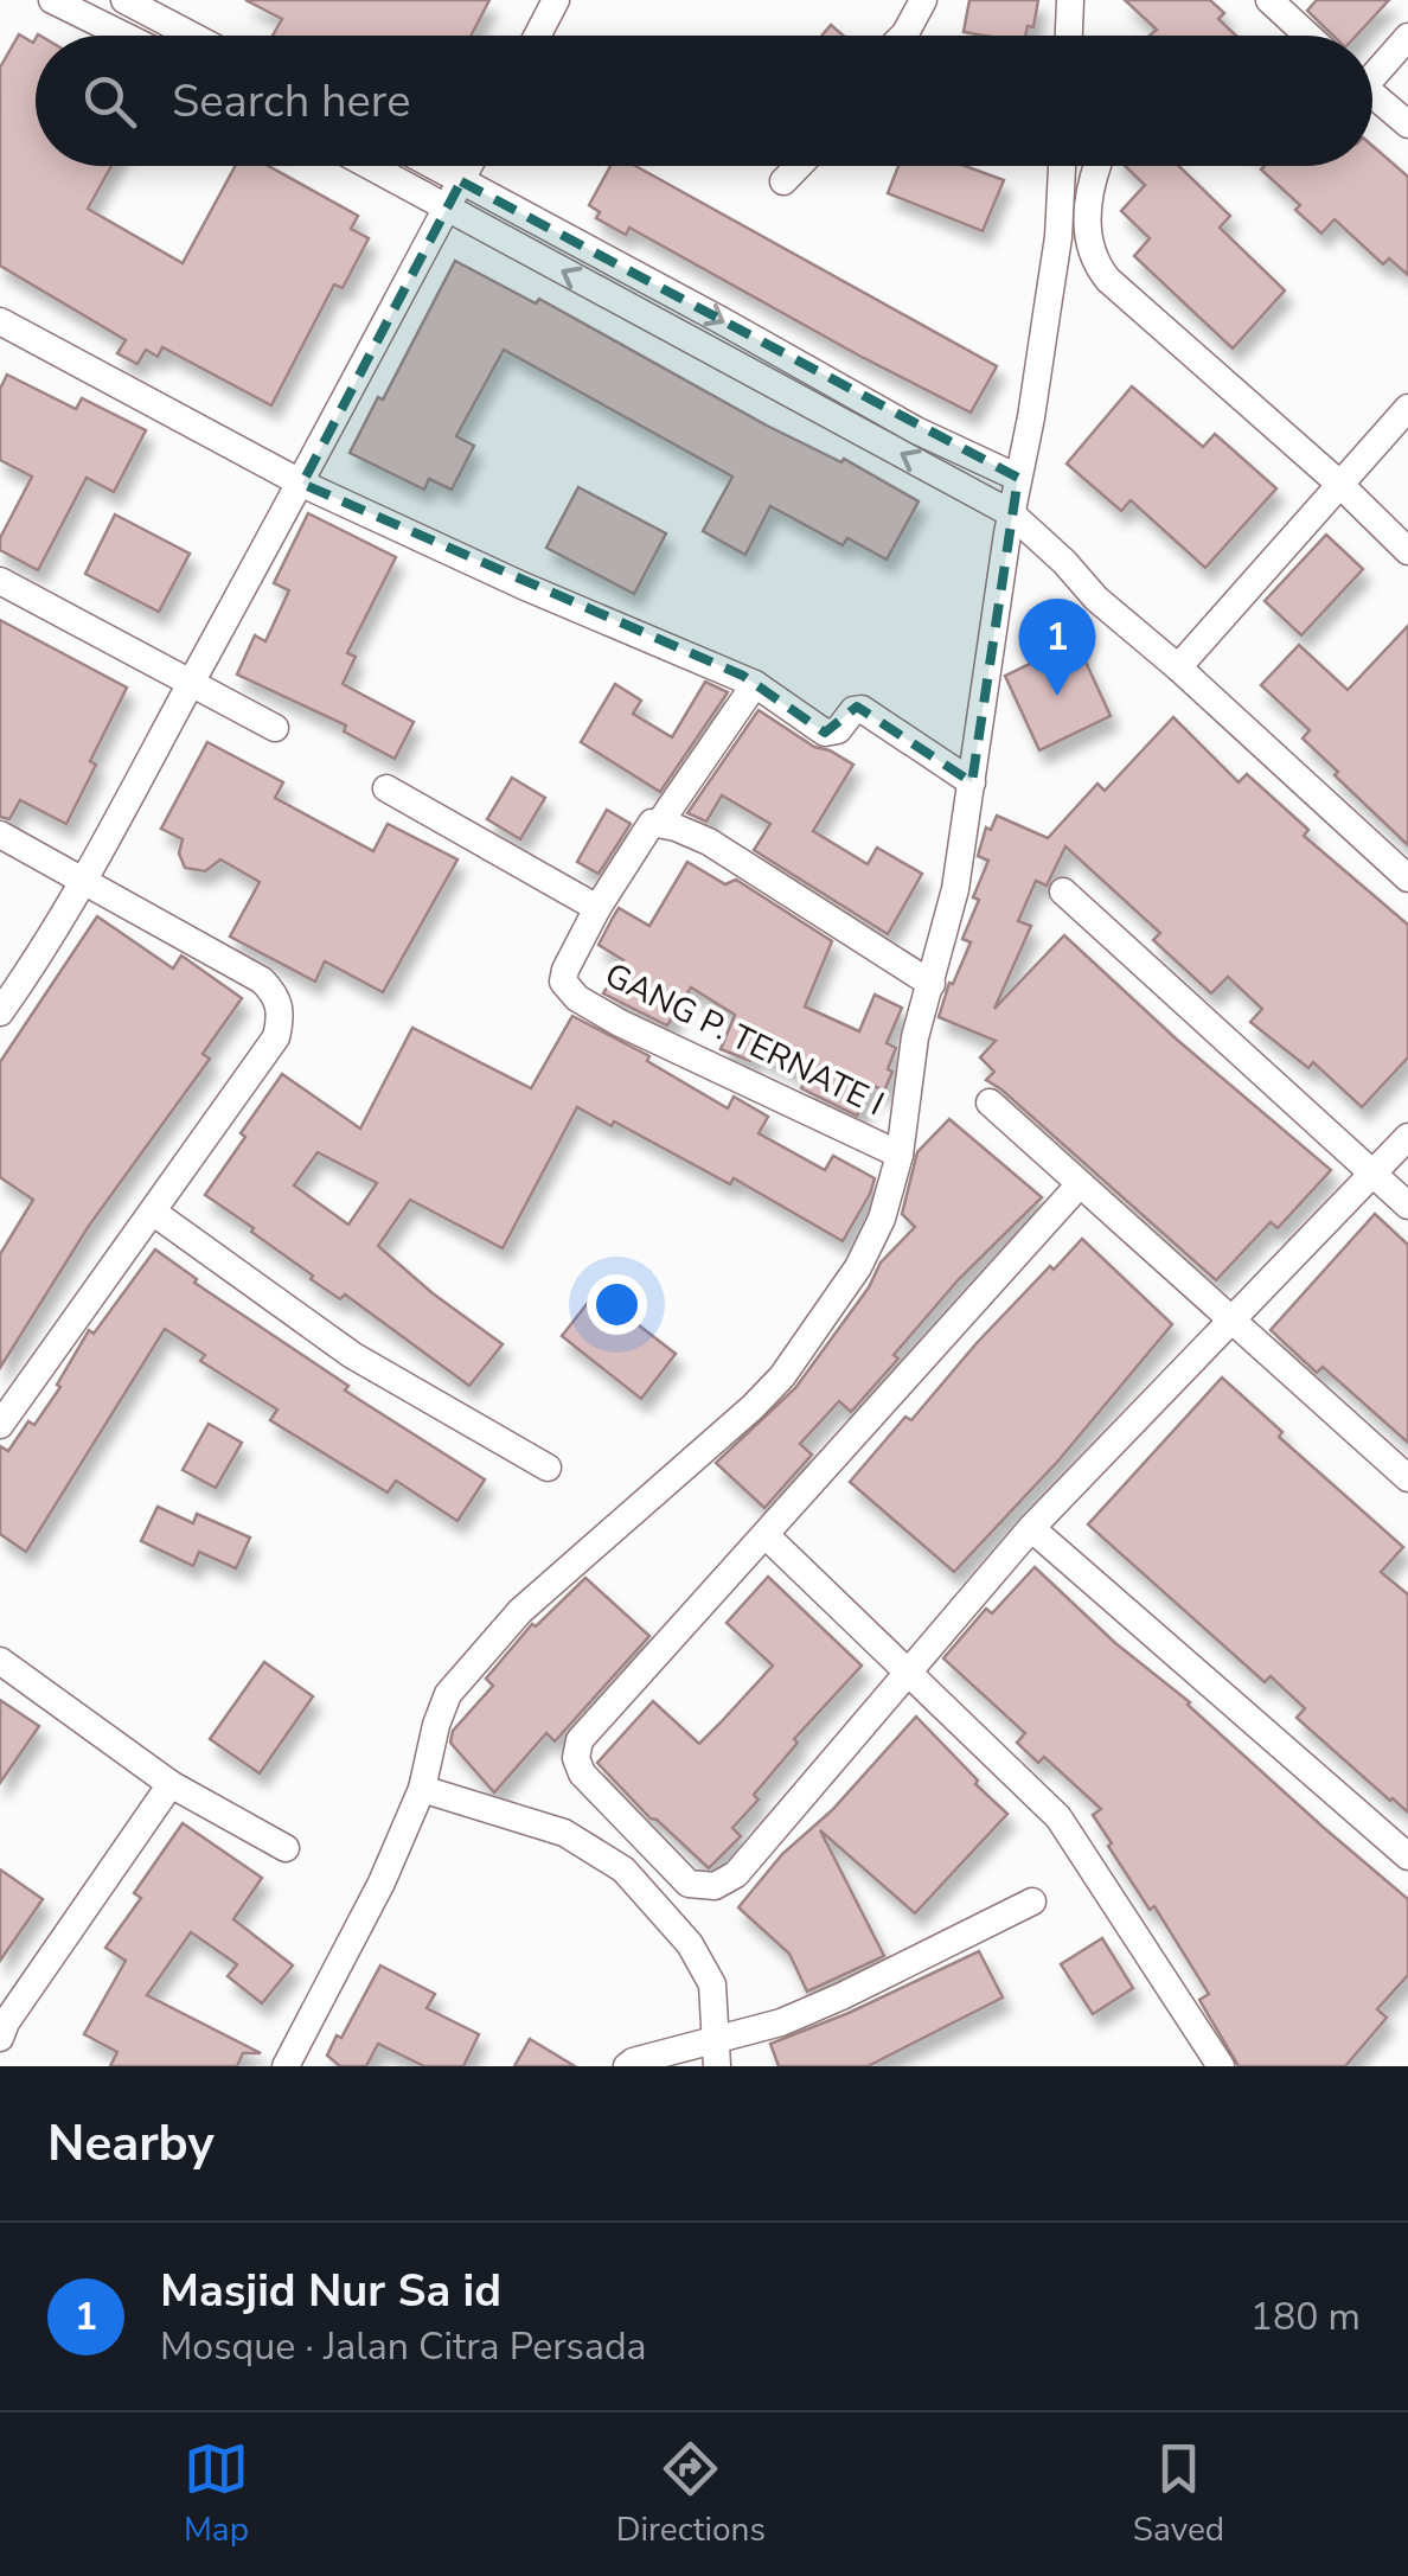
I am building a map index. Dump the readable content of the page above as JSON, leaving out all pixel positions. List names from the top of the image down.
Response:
{
  "streets": {
    "street": ["GANG P. TERNATE I"]
  },
  "page": {
    "search": "Search here",
    "pins": "1",
    "heading": "Nearby",
    "list": [
      {
        "mark": "1",
        "name": "Masjid Nur Sa id",
        "note": "Mosque · Jalan Citra Persada",
        "value": "180 m"
      }
    ],
    "nav": ["Map", "Directions", "Saved"]
  }
}
